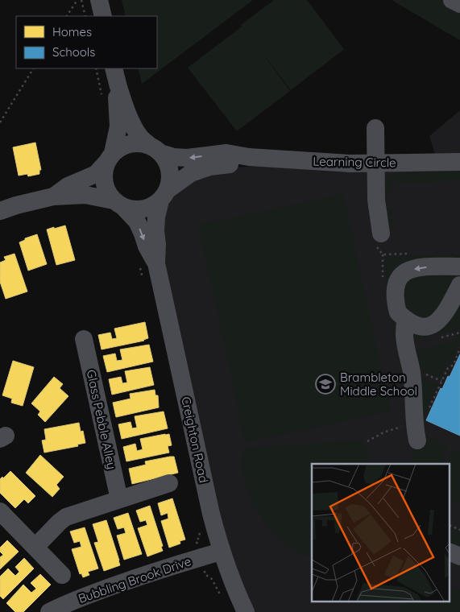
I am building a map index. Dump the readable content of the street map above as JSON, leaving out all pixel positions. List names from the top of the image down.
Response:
{
  "streets": {
    "street": [
      "Learning Circle",
      "Glass Pebble Alley",
      "Creighton Road",
      "Bubbling Brook Drive"
    ]
  },
  "crossings": [
    ["Learning Circle", "Creighton Road"],
    ["Creighton Road", "Bubbling Brook Drive"]
  ],
  "places": {
    "school or university": ["Brambleton Middle School"]
  },
  "legend": ["Homes", "Schools"]
}
